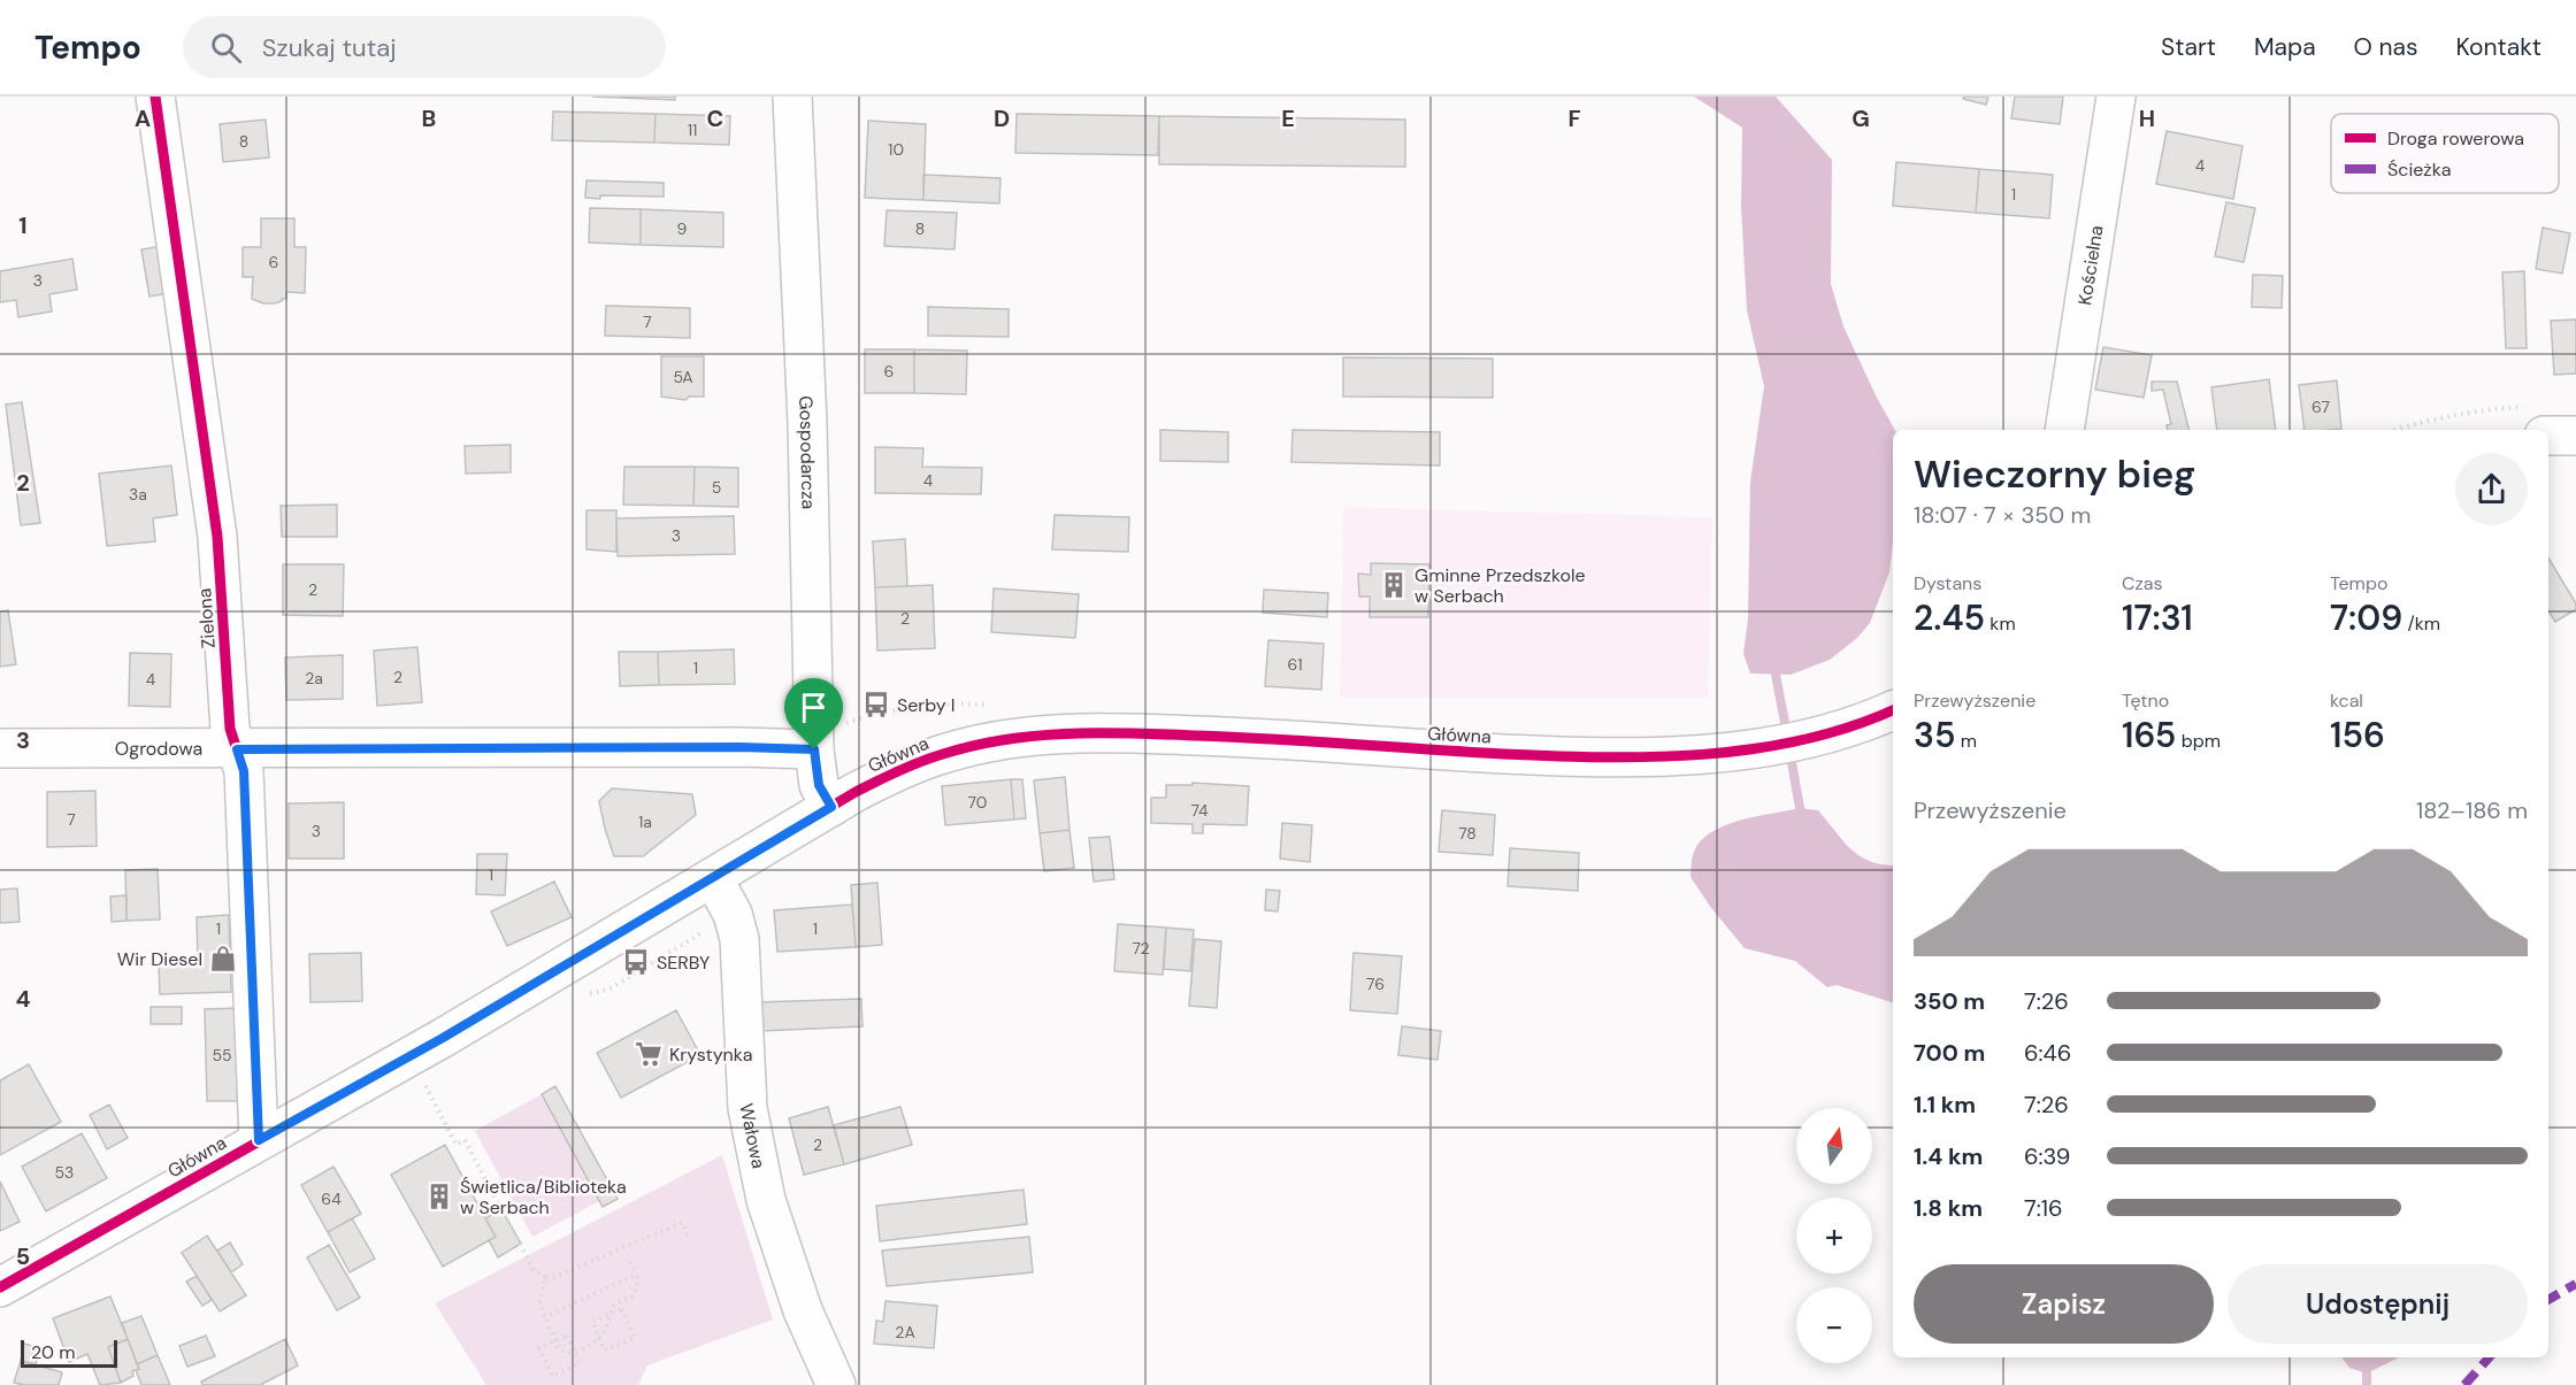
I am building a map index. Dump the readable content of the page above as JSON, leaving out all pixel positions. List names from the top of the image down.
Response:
{
  "streets": {
    "street": [
      "Kościelna",
      "Gospodarcza",
      "Zielona",
      "Główna",
      "Ogrodowa",
      "Wałowa"
    ]
  },
  "crossings": [
    ["Gospodarcza", "Główna"],
    ["Gospodarcza", "Ogrodowa"],
    ["Zielona", "Główna"],
    ["Zielona", "Ogrodowa"],
    ["Główna", "Wałowa"]
  ],
  "places": {
    "building": ["Gminne Przedszkole w Serbach", "Świetlica/Biblioteka w Serbach"],
    "bus stop": ["Serby I", "SERBY"],
    "shop": ["Wir Diesel"],
    "supermarket": ["Krystynka"]
  },
  "house_numbers": [
    "11",
    "8",
    "10",
    "4",
    "1",
    "9",
    "8",
    "6",
    "3",
    "7",
    "6",
    "5A",
    "67",
    "4",
    "5",
    "3a",
    "3",
    "2",
    "2",
    "61",
    "1",
    "2",
    "2a",
    "4",
    "70",
    "74",
    "7",
    "1a",
    "3",
    "78",
    "1",
    "1",
    "1",
    "72",
    "76",
    "55",
    "2",
    "53",
    "64",
    "2A"
  ],
  "legend": ["Droga rowerowa", "Ścieżka"],
  "scale_bar": "20 m",
  "north": "top",
  "page": {
    "header": "Tempo",
    "search": "Szukaj tutaj",
    "nav": [
      "Start",
      "Mapa",
      "O nas",
      "Kontakt"
    ],
    "heading": ["Wieczorny bieg", "18:07 · 7 × 350 m"],
    "stats": [
      ["Dystans", "2.45 km"],
      ["Czas", "17:31"],
      ["Tempo", "7:09 /km"],
      ["Przewyższenie", "35 m"],
      ["Tętno", "165 bpm"],
      ["kcal", "156"]
    ],
    "chart": ["Przewyższenie", "182–186 m"],
    "list": [
      {
        "name": "350 m",
        "note": "7:26"
      },
      {
        "name": "700 m",
        "note": "6:46"
      },
      {
        "name": "1.1 km",
        "note": "7:26"
      },
      {
        "name": "1.4 km",
        "note": "6:39"
      },
      {
        "name": "1.8 km",
        "note": "7:16"
      }
    ],
    "map_buttons": ["+", "−"],
    "buttons": ["Zapisz", "Udostępnij"],
    "scale": "20 m"
  },
  "grid": {
    "columns": [
      "A",
      "B",
      "C",
      "D",
      "E",
      "F",
      "G",
      "H"
    ],
    "rows": [
      "1",
      "2",
      "3",
      "4",
      "5"
    ]
  }
}
